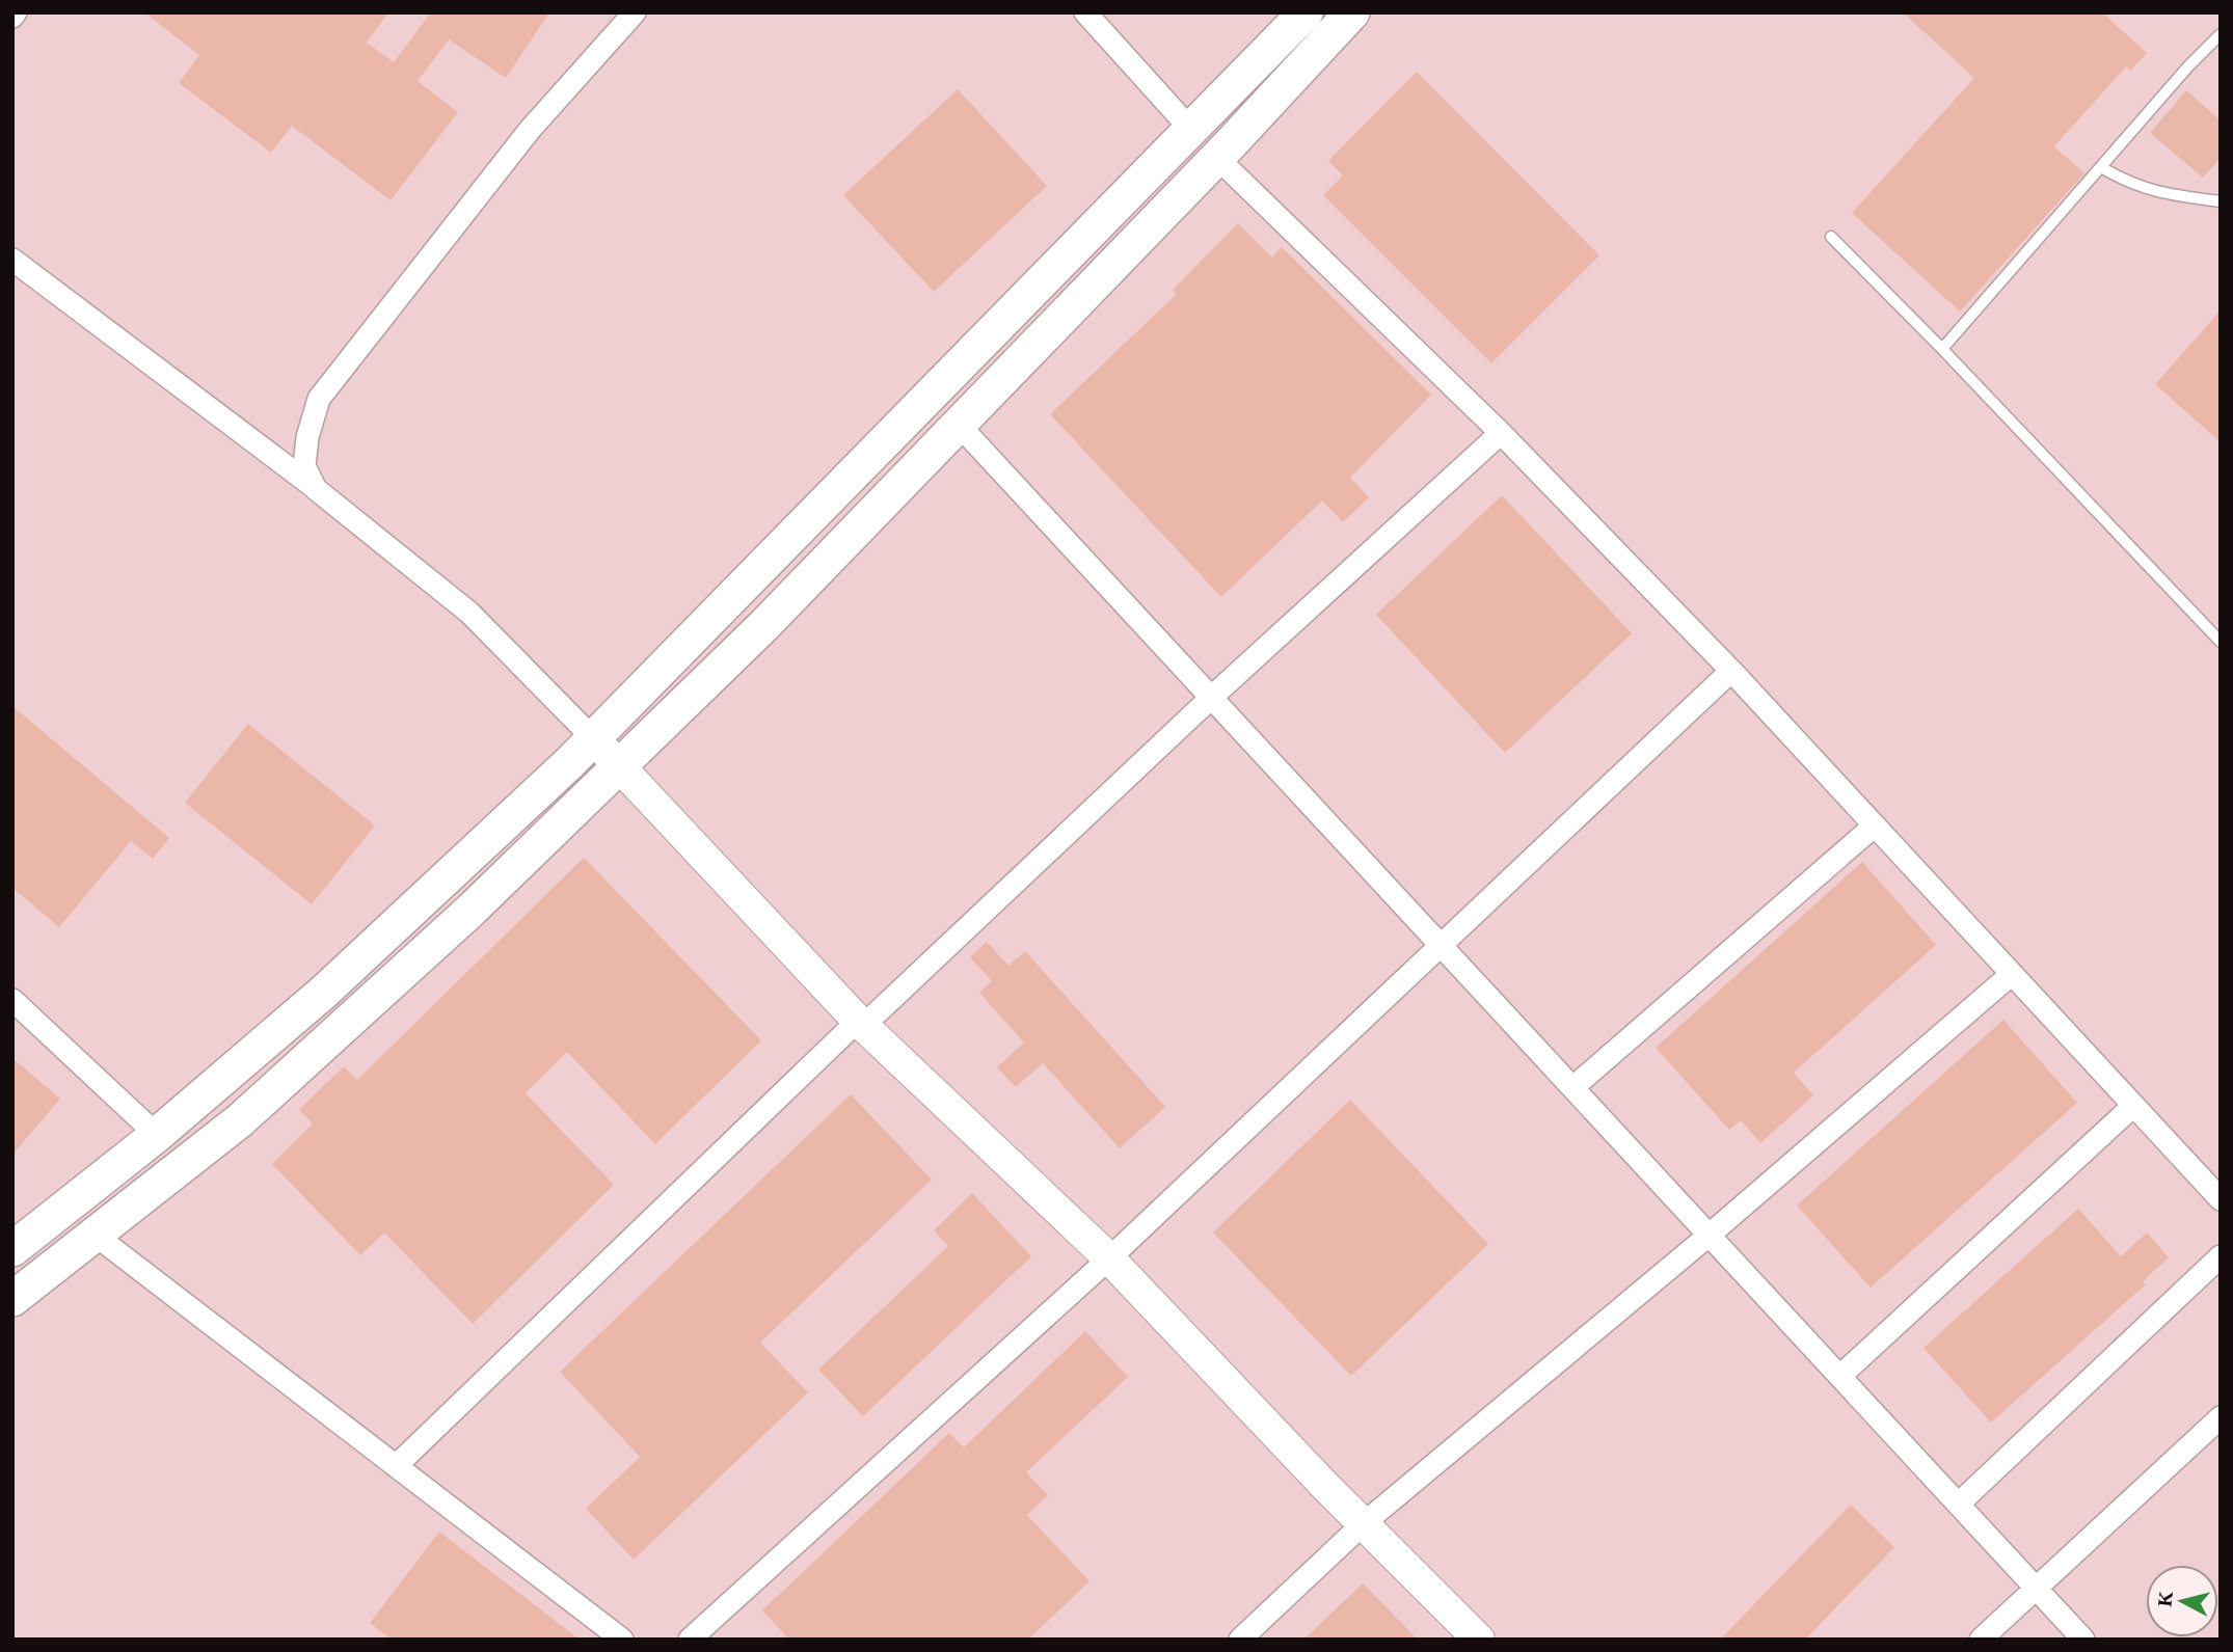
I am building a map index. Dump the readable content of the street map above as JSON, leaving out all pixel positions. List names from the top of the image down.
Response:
{
  "north": "left"
}
